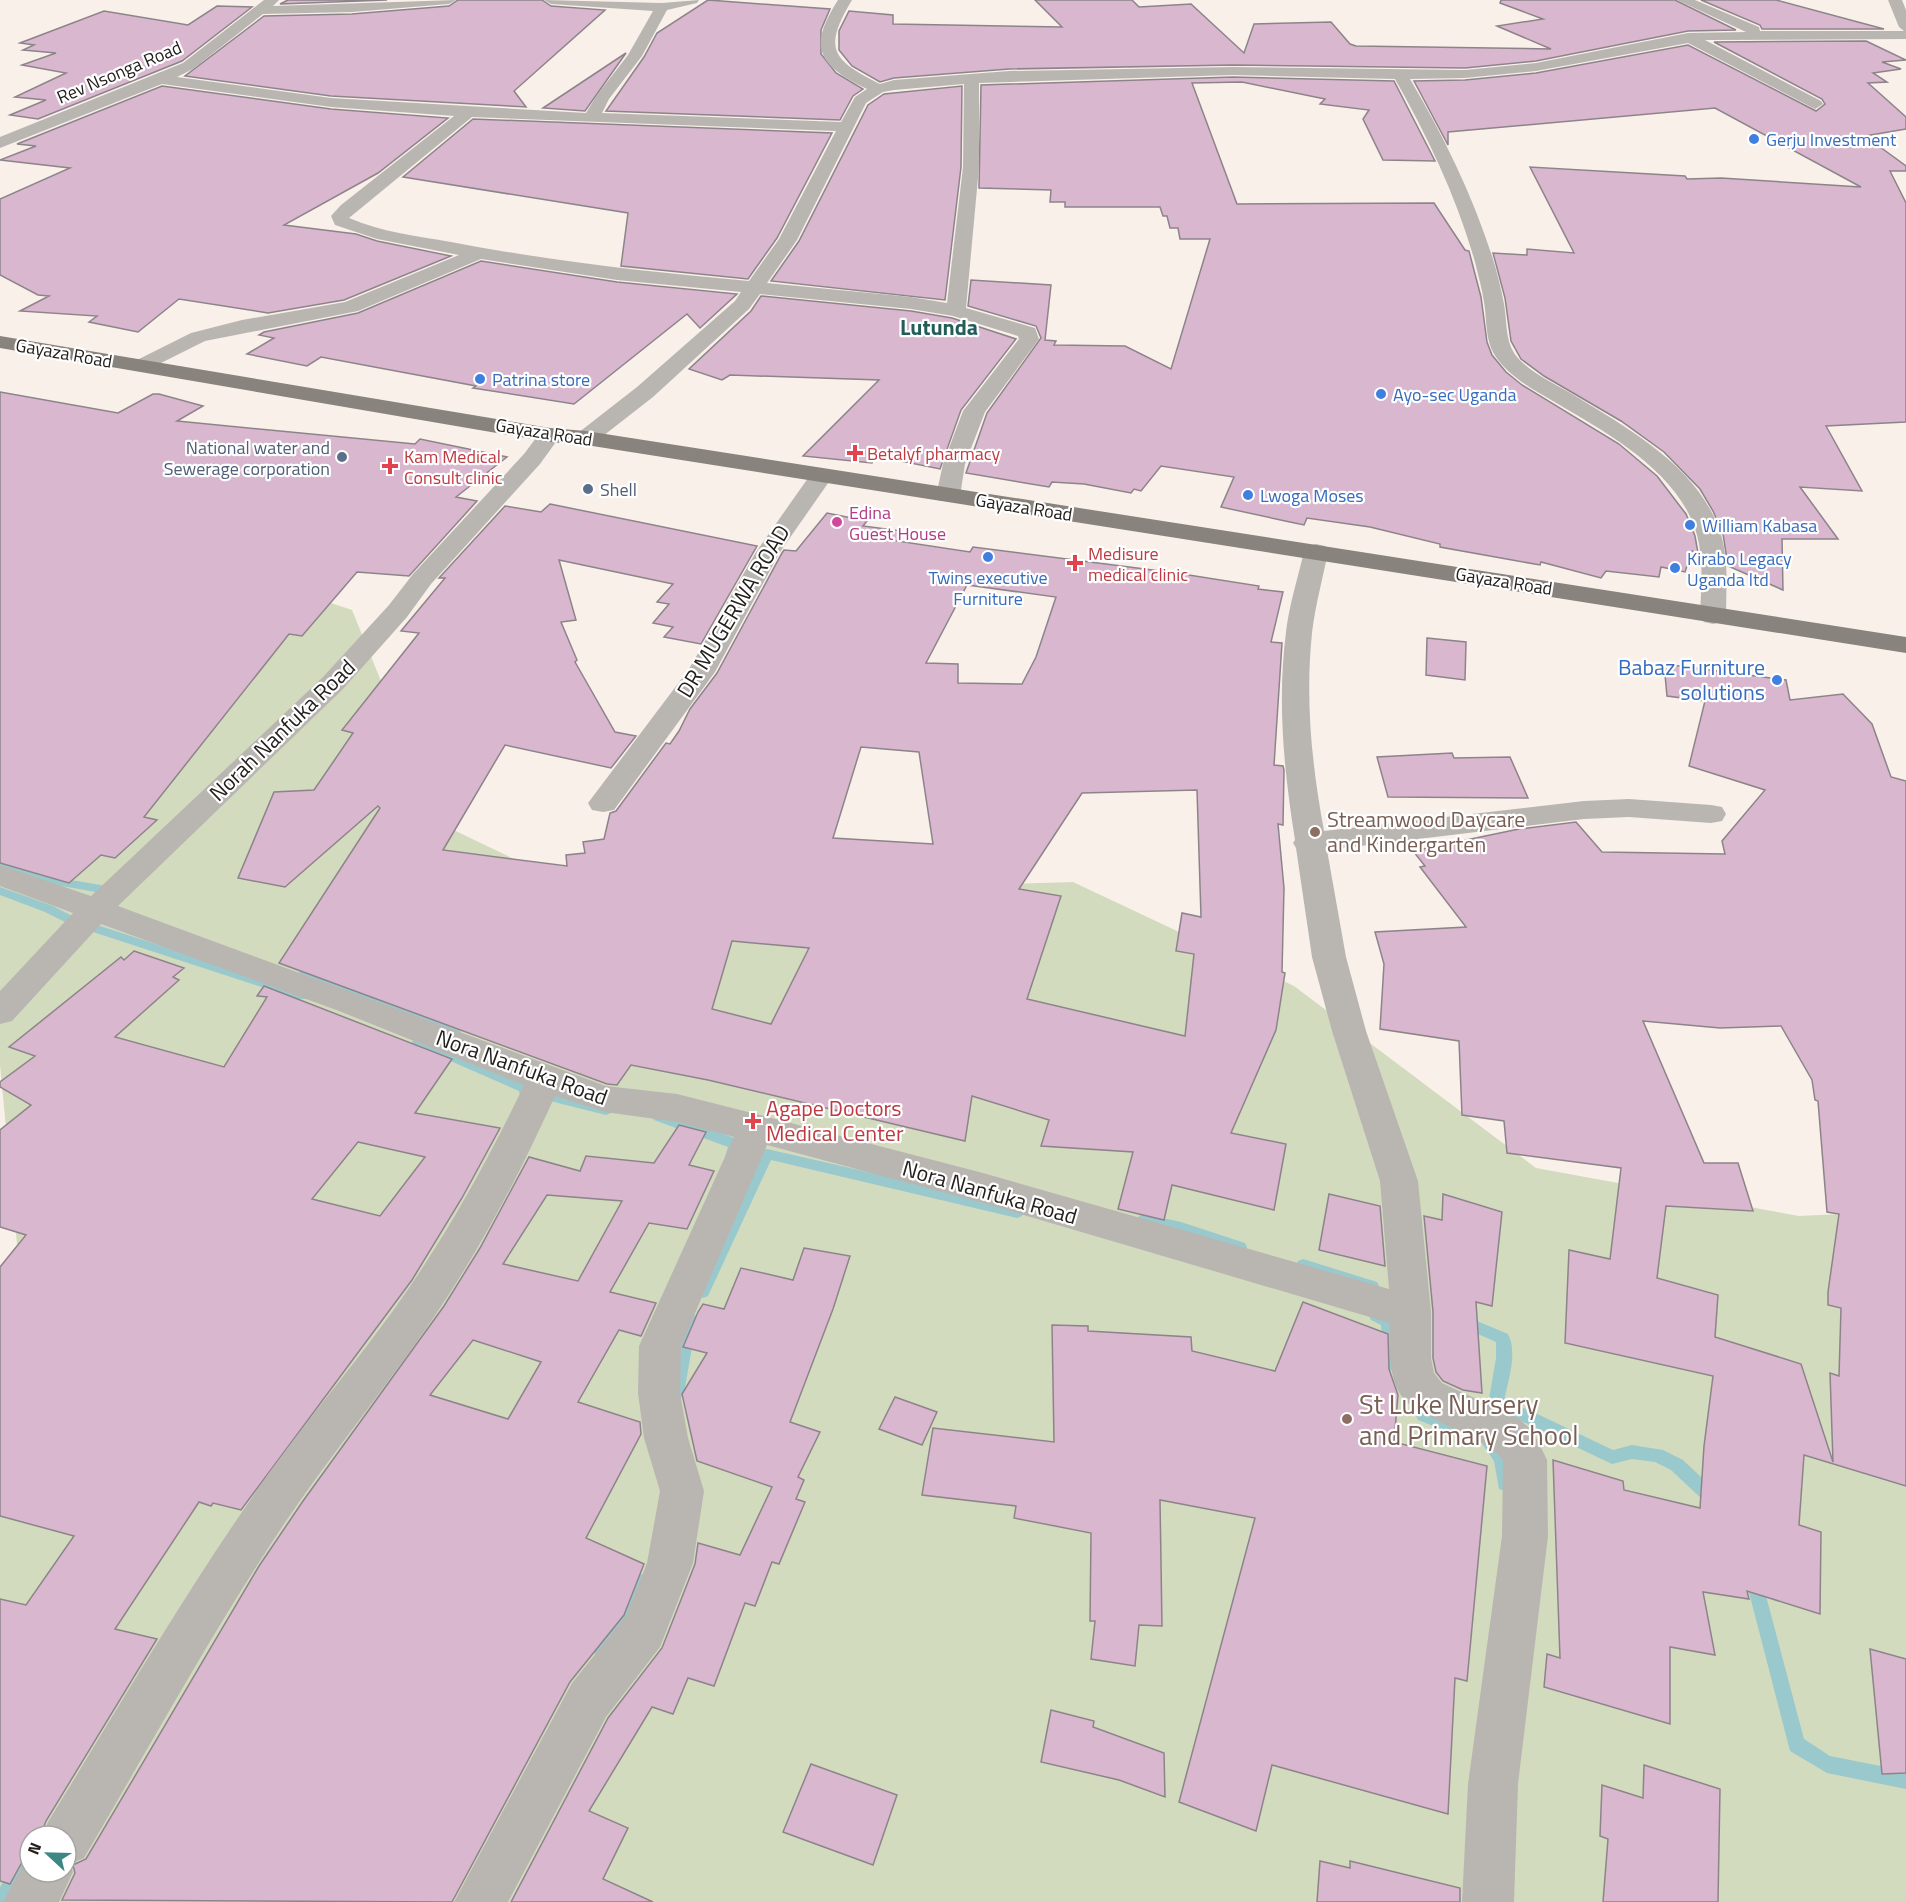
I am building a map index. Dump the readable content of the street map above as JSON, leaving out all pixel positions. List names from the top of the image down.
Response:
{
  "streets": {
    "main road": ["Gayaza Road"],
    "street": [
      "Rev Nsonga Road",
      "DR MUGERWA ROAD",
      "Norah Nanfuka Road",
      "Nora Nanfuka Road"
    ]
  },
  "crossings": [
    ["Gayaza Road", "DR MUGERWA ROAD"],
    ["Gayaza Road", "Norah Nanfuka Road"],
    ["Norah Nanfuka Road", "Nora Nanfuka Road"]
  ],
  "districts": ["Lutunda"],
  "places": {
    "other": [
      "Gerju Investment",
      "Patrina store",
      "Ayo-sec Uganda",
      "National water and Sewerage corporation",
      "Shell",
      "Lwoga Moses",
      "Edina Guest House",
      "William Kabasa",
      "Twins executive Furniture",
      "Kirabo Legacy Uganda ltd",
      "Babaz Furniture solutions",
      "Streamwood Daycare and Kindergarten",
      "St Luke Nursery and Primary School"
    ],
    "health": [
      "Betalyf pharmacy",
      "Kam Medical Consult clinic",
      "Medisure medical clinic",
      "Agape Doctors Medical Center"
    ]
  },
  "north": "left"
}
